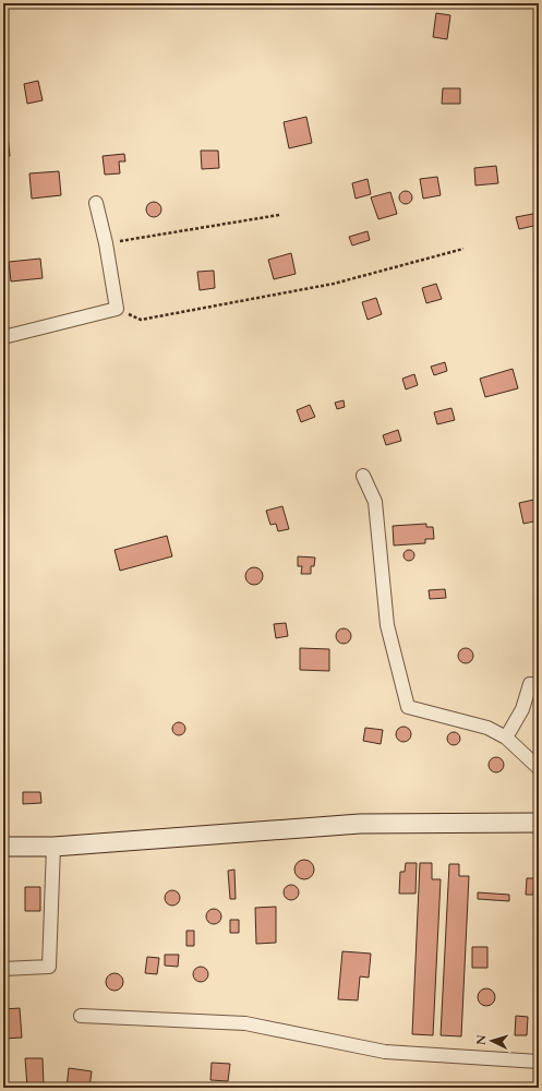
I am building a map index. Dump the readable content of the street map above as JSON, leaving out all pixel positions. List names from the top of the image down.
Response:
{
  "north": "left"
}
